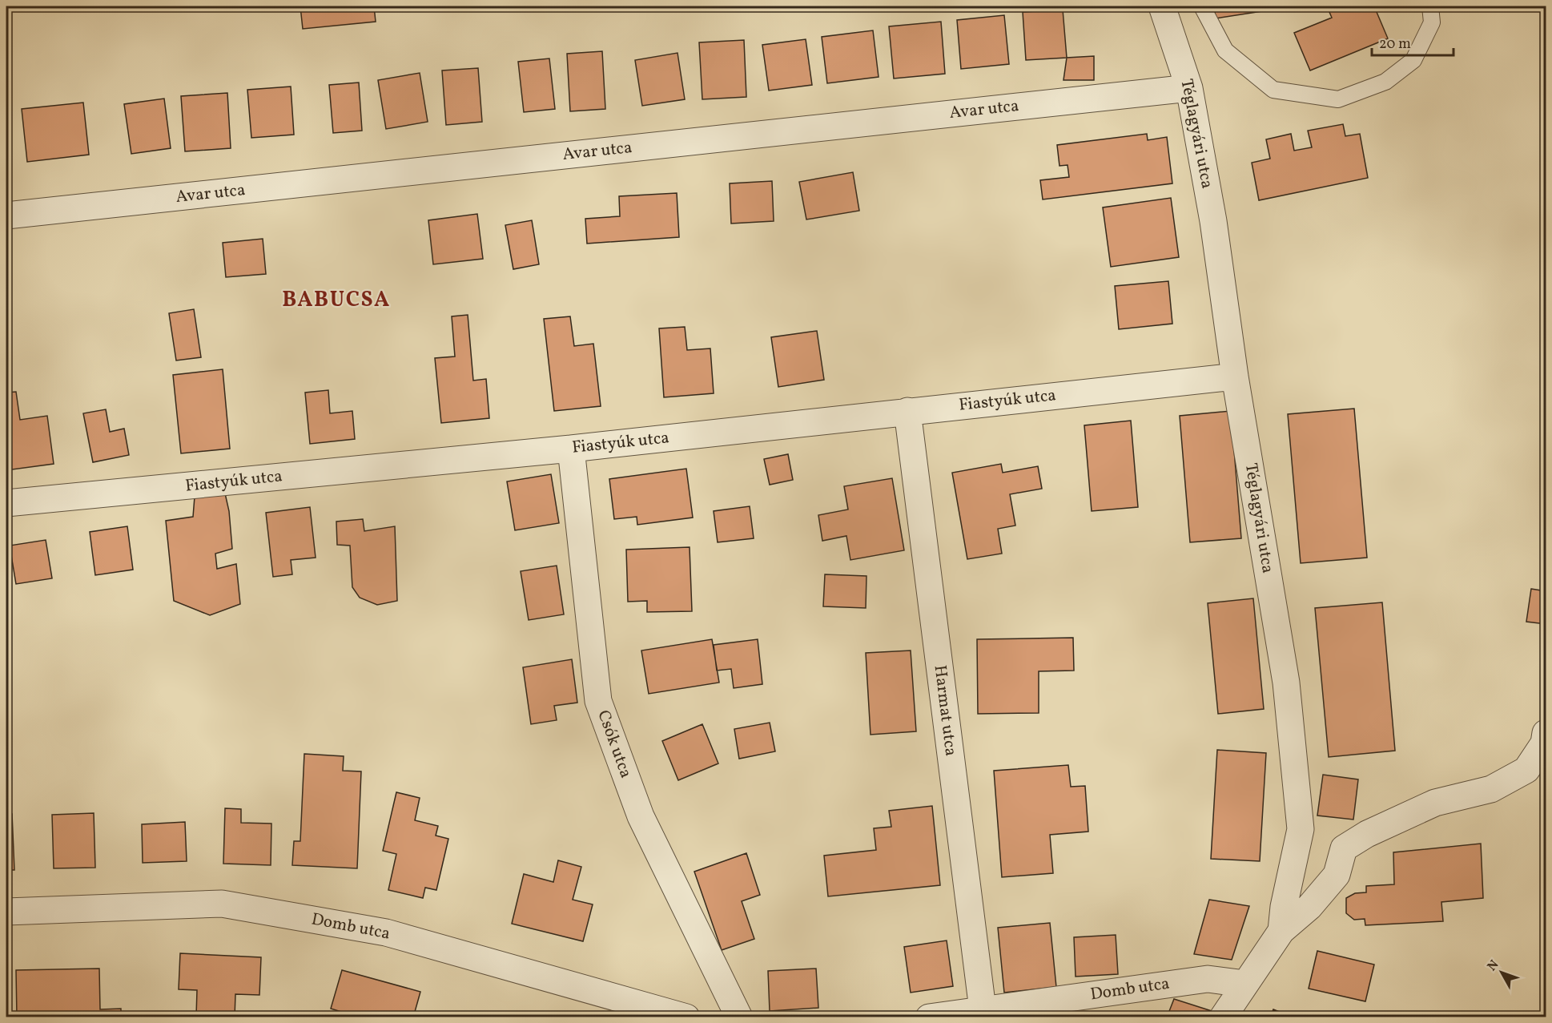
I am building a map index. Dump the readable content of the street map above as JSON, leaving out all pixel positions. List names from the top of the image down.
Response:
{
  "streets": {
    "street": [
      "Avar utca",
      "Téglagyári utca",
      "Fiastyúk utca",
      "Harmat utca",
      "Csók utca",
      "Domb utca"
    ]
  },
  "crossings": [
    ["Avar utca", "Téglagyári utca"],
    ["Téglagyári utca", "Fiastyúk utca"],
    ["Téglagyári utca", "Domb utca"],
    ["Fiastyúk utca", "Harmat utca"],
    ["Fiastyúk utca", "Csók utca"],
    ["Harmat utca", "Domb utca"]
  ],
  "districts": ["BABUCSA"],
  "scale_bar": "20 m",
  "north": "top left"
}
